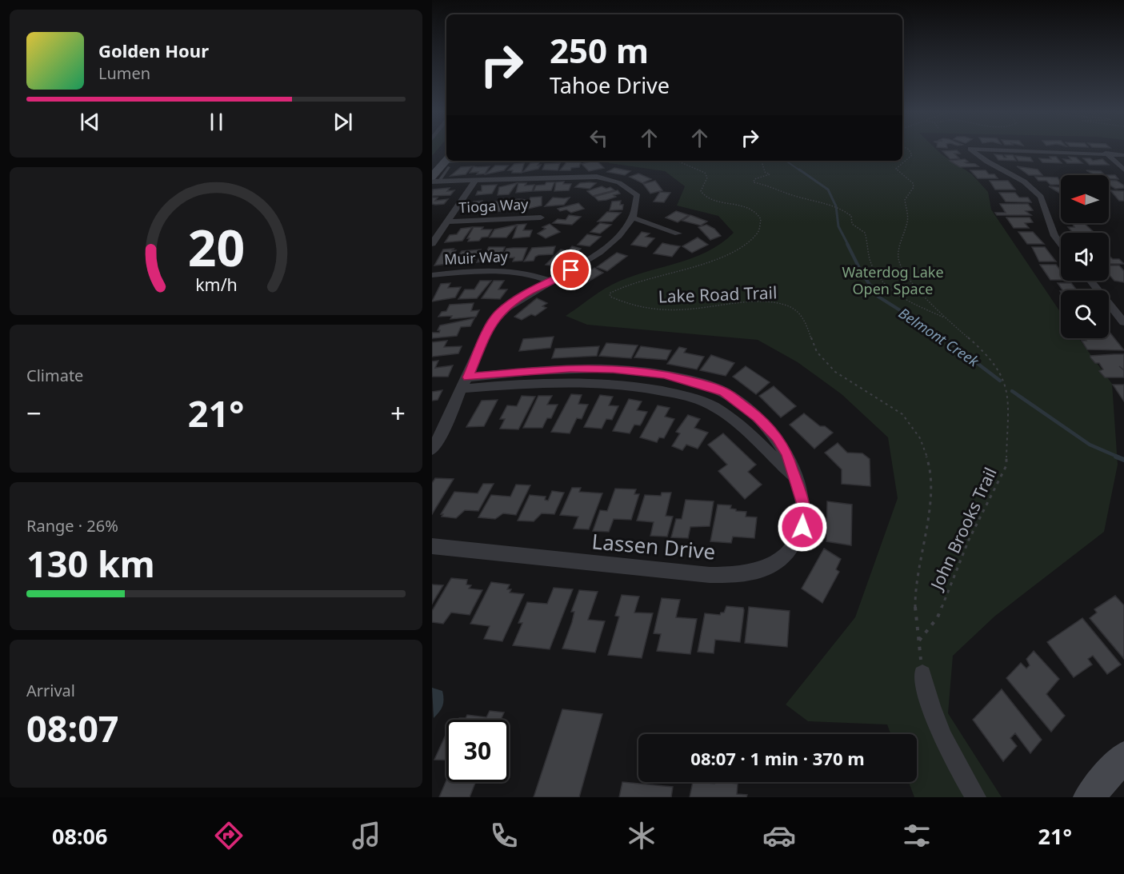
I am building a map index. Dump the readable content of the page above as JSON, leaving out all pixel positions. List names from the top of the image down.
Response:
{
  "streets": {
    "street": ["Tioga Way", "Muir Way", "Lassen Drive"],
    "path": ["Lake Road Trail", "John Brooks Trail"]
  },
  "crossings": [
    ["Lake Road Trail", "John Brooks Trail"]
  ],
  "water": ["Belmont Creek"],
  "parks": ["Waterdog Lake Open Space"],
  "north": "left",
  "page": {
    "turn": ["250 m", "Tahoe Drive"],
    "song": ["Golden Hour", "Lumen"],
    "tile": [
      "Climate",
      ["Range · 26%", "130 km"],
      ["Arrival", "08:07"]
    ],
    "heat": ["−", "21°", "+"],
    "limit": "30",
    "trip": "08:07 · 1 min · 370 m",
    "tabs": ["08:06", "21°"],
    "gauge": ["20", "km/h"]
  }
}
